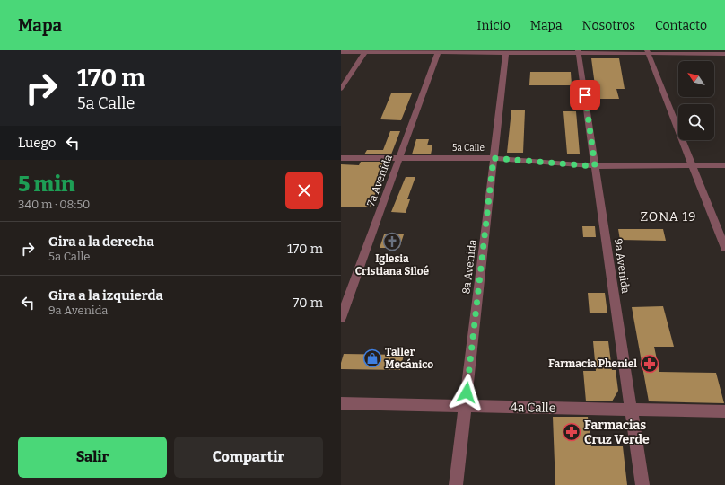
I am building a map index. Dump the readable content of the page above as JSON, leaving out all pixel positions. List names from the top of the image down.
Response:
{
  "streets": {
    "street": [
      "5a Calle",
      "7a Avenida",
      "9a Avenida",
      "8a Avenida",
      "4a Calle"
    ]
  },
  "crossings": [
    ["5a Calle", "7a Avenida"],
    ["5a Calle", "9a Avenida"],
    ["5a Calle", "8a Avenida"],
    ["9a Avenida", "4a Calle"],
    ["8a Avenida", "4a Calle"]
  ],
  "districts": ["ZONA 19"],
  "places": {
    "church": ["Iglesia Cristiana Siloé"],
    "shop": ["Taller Mecánico"],
    "pharmacy": ["Farmacia Pheniel", "Farmacias Cruz Verde"]
  },
  "north": "top left",
  "page": {
    "header": "Mapa",
    "nav": [
      "Inicio",
      "Mapa",
      "Nosotros",
      "Contacto"
    ],
    "turn": ["170 m", "5a Calle"],
    "then": "Luego",
    "heading": ["5 min", "340 m · 08:50"],
    "list": [
      {
        "name": "Gira a la derecha",
        "note": "5a Calle",
        "value": "170 m"
      },
      {
        "name": "Gira a la izquierda",
        "note": "9a Avenida",
        "value": "70 m"
      }
    ],
    "buttons": ["Salir", "Compartir"]
  }
}
